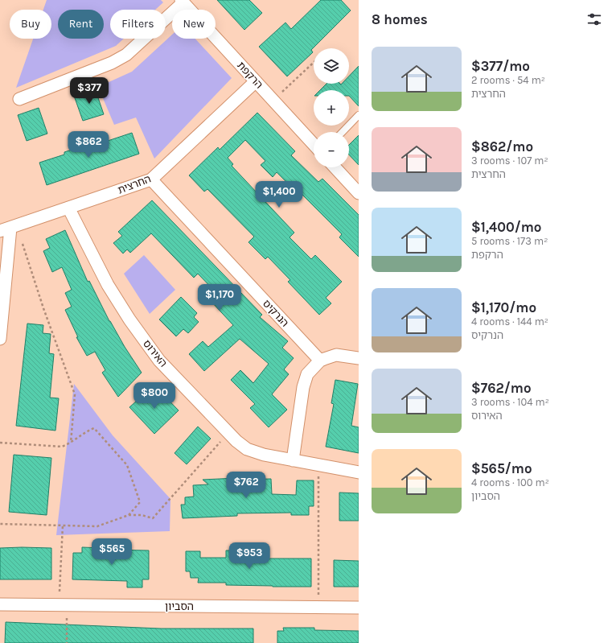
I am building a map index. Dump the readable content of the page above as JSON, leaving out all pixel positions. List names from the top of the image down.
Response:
{
  "streets": {
    "street": [
      "הרקפת",
      "החרצית",
      "הנרקיס",
      "האירוס",
      "הסביון"
    ]
  },
  "crossings": [
    ["הרקפת", "החרצית"],
    ["החרצית", "הנרקיס"],
    ["החרצית", "האירוס"]
  ],
  "page": {
    "heading": "8 homes",
    "chip": [
      "Buy",
      "Rent",
      "Filters",
      "New"
    ],
    "list": [
      {
        "name": "$377/mo",
        "note": "2 rooms · 54 m² · החרצית"
      },
      {
        "name": "$862/mo",
        "note": "3 rooms · 107 m² · החרצית"
      },
      {
        "name": "$1,400/mo",
        "note": "5 rooms · 173 m² · הרקפת"
      },
      {
        "name": "$1,170/mo",
        "note": "4 rooms · 144 m² · הנרקיס"
      },
      {
        "name": "$762/mo",
        "note": "3 rooms · 104 m² · האירוס"
      },
      {
        "name": "$565/mo",
        "note": "4 rooms · 100 m² · הסביון"
      }
    ],
    "map_buttons": ["+", "−"],
    "price": [
      "$377",
      "$862",
      "$1,400",
      "$1,170",
      "$800",
      "$762",
      "$565",
      "$953"
    ]
  }
}
